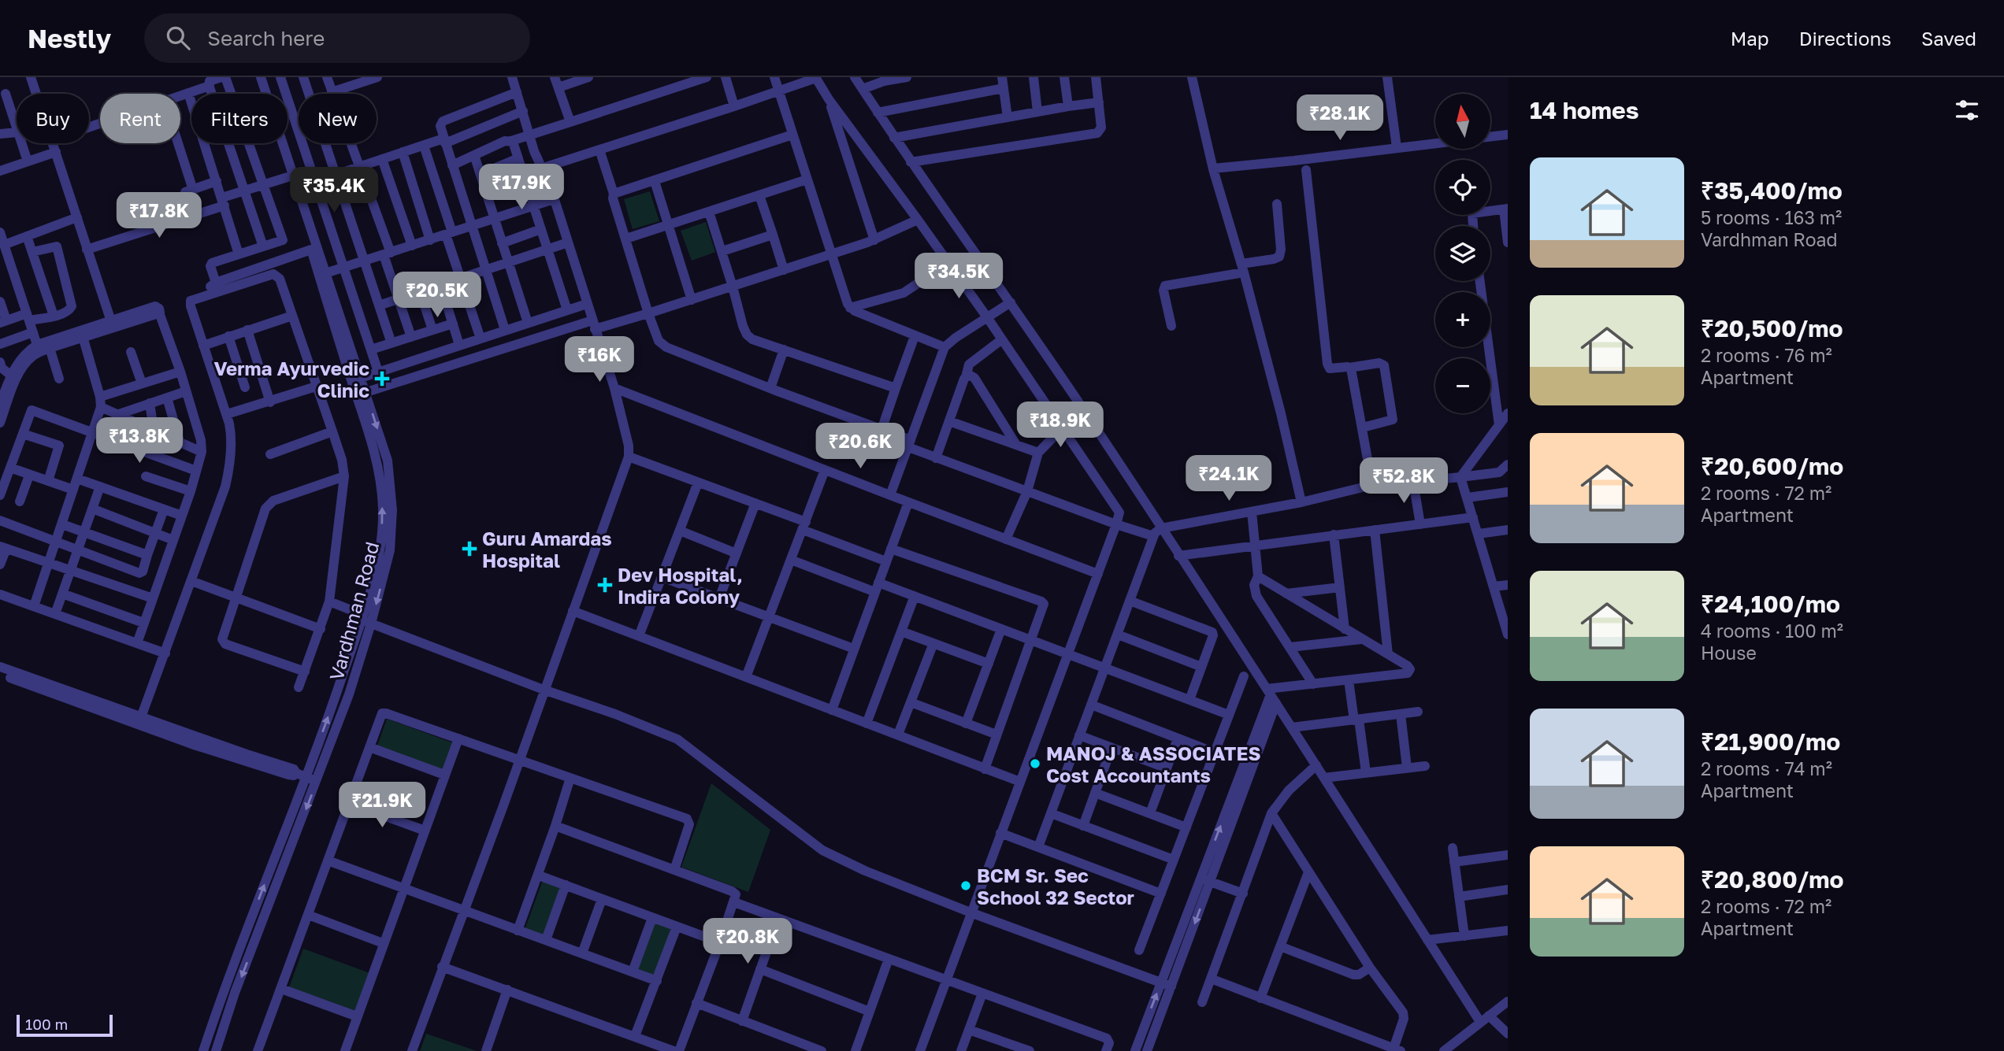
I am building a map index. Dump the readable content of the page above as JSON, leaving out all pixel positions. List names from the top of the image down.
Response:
{
  "streets": {
    "street": ["Vardhman Road"]
  },
  "places": {
    "health": ["Verma Ayurvedic Clinic", "Guru Amardas Hospital", "Dev Hospital, Indira Colony"],
    "other": ["MANOJ & ASSOCIATES Cost Accountants", "BCM Sr. Sec School 32 Sector"]
  },
  "scale_bar": "100 m",
  "north": "top",
  "page": {
    "header": "Nestly",
    "search": "Search here",
    "nav": ["Map", "Directions", "Saved"],
    "heading": "14 homes",
    "map_buttons": ["+", "−"],
    "chip": [
      "Buy",
      "Rent",
      "Filters",
      "New"
    ],
    "price": [
      "₹28.1K",
      "₹17.9K",
      "₹35.4K",
      "₹17.8K",
      "₹34.5K",
      "₹20.5K",
      "₹16K",
      "₹18.9K",
      "₹13.8K",
      "₹20.6K",
      "₹24.1K",
      "₹52.8K",
      "₹21.9K",
      "₹20.8K"
    ],
    "list": [
      {
        "name": "₹35,400/mo",
        "note": "5 rooms · 163 m² · Vardhman Road"
      },
      {
        "name": "₹20,500/mo",
        "note": "2 rooms · 76 m² · Apartment"
      },
      {
        "name": "₹20,600/mo",
        "note": "2 rooms · 72 m² · Apartment"
      },
      {
        "name": "₹24,100/mo",
        "note": "4 rooms · 100 m² · House"
      },
      {
        "name": "₹21,900/mo",
        "note": "2 rooms · 74 m² · Apartment"
      },
      {
        "name": "₹20,800/mo",
        "note": "2 rooms · 72 m² · Apartment"
      }
    ],
    "scale": "100 m"
  }
}
